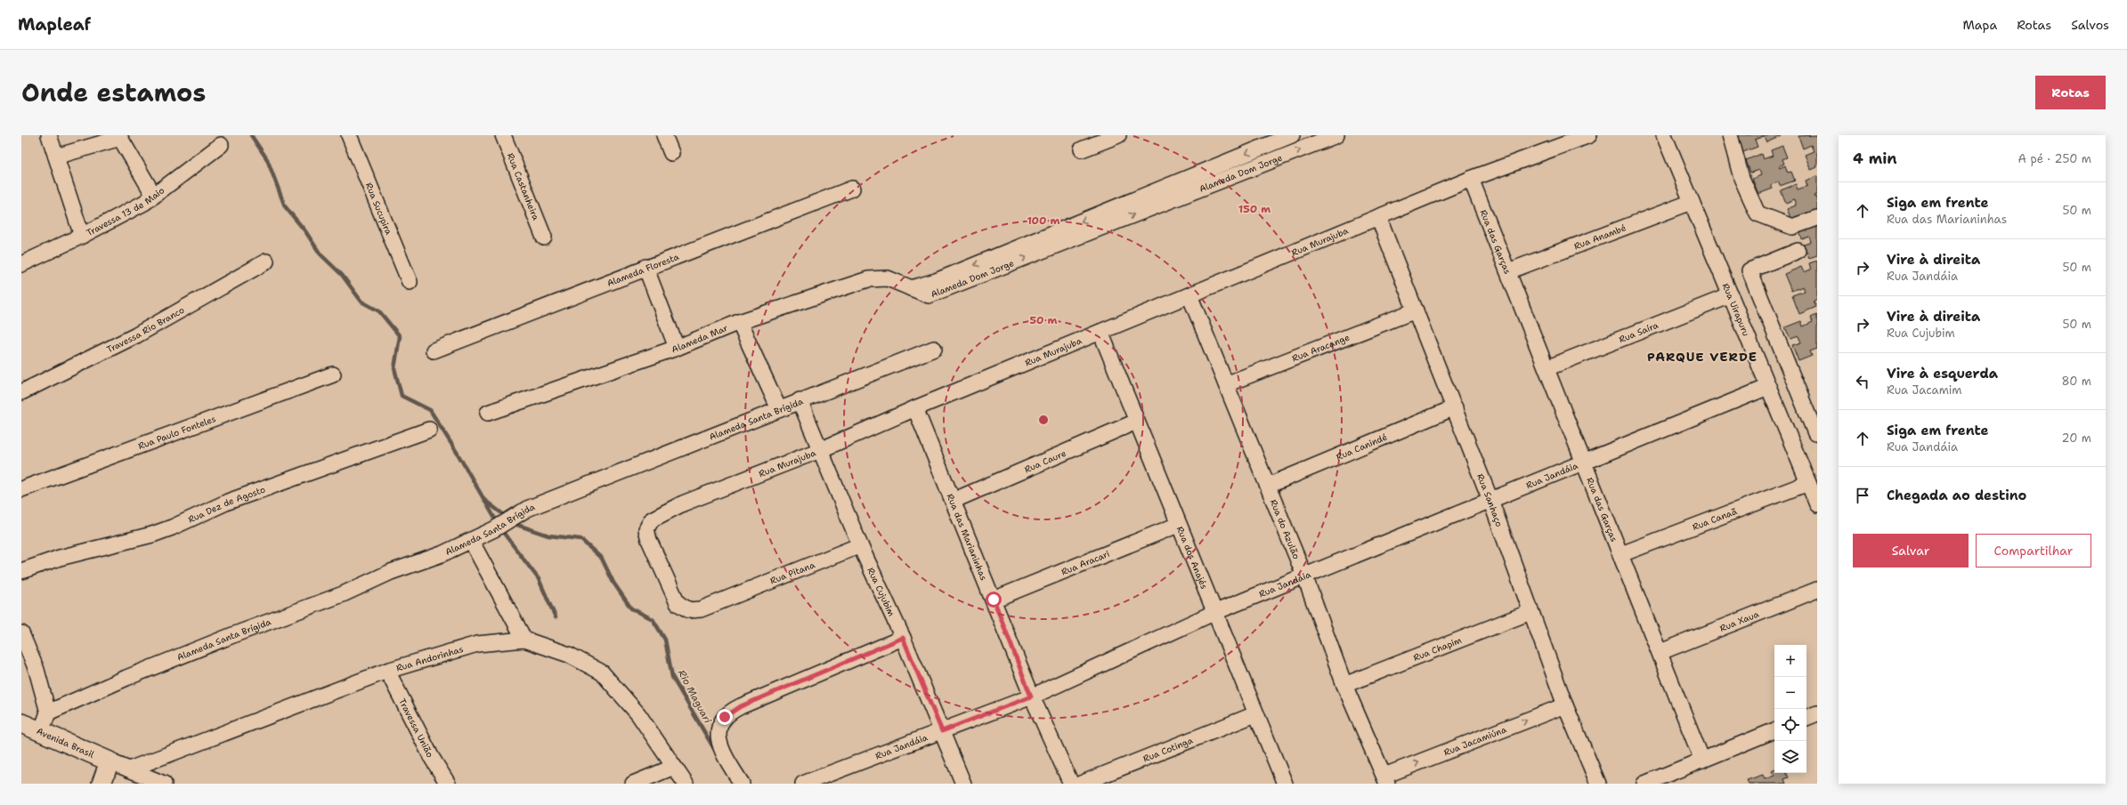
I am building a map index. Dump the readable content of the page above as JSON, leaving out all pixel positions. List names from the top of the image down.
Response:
{
  "streets": {
    "main road": ["Avenida Brasil"],
    "street": [
      "Alameda Dom Jorge",
      "Rua Castanheira",
      "Rua Sucupira",
      "Travessa 13 de Maio",
      "Rua Anambé",
      "Rua Murajuba",
      "Rua das Garças",
      "Alameda Floresta",
      "Rua Uirapuru",
      "Travessa Rio Branco",
      "Rua Saíra",
      "Alameda Mar",
      "Rua Aracange",
      "Alameda Santa Brígida",
      "Rua Paulo Fonteles",
      "Rua Canindé",
      "Rua Caure",
      "Rua Jandáia",
      "Rua Sanhaço",
      "Rua Dez de Agosto",
      "Rua Canaã",
      "Rua do Azulão",
      "Rua das Marianinhas",
      "Rua dos Anajés",
      "Rua Aracari",
      "Rua Pitana",
      "Rua Cujubim",
      "Rua Xaua",
      "Rua Chapim",
      "Rua Andorinhas",
      "Travessa União",
      "Rua Jacamiúna",
      "Rua Cotinga"
    ]
  },
  "crossings": [
    ["Alameda Dom Jorge", "Alameda Mar"],
    ["Rua Anambé", "Rua das Garças"],
    ["Rua Anambé", "Rua Uirapuru"],
    ["Rua Murajuba", "Rua das Garças"],
    ["Rua Murajuba", "Rua Sanhaço"],
    ["Rua Murajuba", "Rua do Azulão"],
    ["Rua Murajuba", "Rua das Marianinhas"],
    ["Rua Murajuba", "Rua dos Anajés"],
    ["Rua Murajuba", "Rua Pitana"],
    ["Rua Murajuba", "Rua Cujubim"],
    ["Rua das Garças", "Rua Saíra"],
    ["Rua das Garças", "Rua Jandáia"],
    ["Rua das Garças", "Rua Canaã"],
    ["Rua das Garças", "Rua Xaua"],
    ["Rua Uirapuru", "Rua Saíra"],
    ["Rua Uirapuru", "Rua Jandáia"],
    ["Rua Uirapuru", "Rua Canaã"],
    ["Rua Aracange", "Rua Sanhaço"],
    ["Rua Aracange", "Rua do Azulão"],
    ["Alameda Santa Brígida", "Rua Cujubim"],
    ["Rua Canindé", "Rua Sanhaço"],
    ["Rua Canindé", "Rua do Azulão"],
    ["Rua Caure", "Rua das Marianinhas"],
    ["Rua Caure", "Rua dos Anajés"],
    ["Rua Jandáia", "Rua Sanhaço"],
    ["Rua Jandáia", "Rua do Azulão"],
    ["Rua Jandáia", "Rua das Marianinhas"],
    ["Rua Jandáia", "Rua dos Anajés"],
    ["Rua Jandáia", "Rua Cujubim"],
    ["Rua Sanhaço", "Rua Chapim"],
    ["Rua Sanhaço", "Rua Jacamiúna"],
    ["Rua do Azulão", "Rua Chapim"],
    ["Rua do Azulão", "Rua Jacamiúna"],
    ["Rua das Marianinhas", "Rua Aracari"],
    ["Rua dos Anajés", "Rua Aracari"],
    ["Rua dos Anajés", "Rua Cotinga"],
    ["Rua Pitana", "Rua Cujubim"],
    ["Rua Andorinhas", "Travessa União"]
  ],
  "one_way": ["Rua Jacamiúna"],
  "districts": ["PARQUE VERDE"],
  "water": ["Rio Maguari"],
  "page": {
    "header": "Mapleaf",
    "nav": ["Mapa", "Rotas", "Salvos"],
    "title": "Onde estamos",
    "buttons": [
      "Rotas",
      ["Salvar", "Compartilhar"]
    ],
    "heading": ["4 min", "A pé · 250 m"],
    "list": [
      ["Siga em frente", "Rua das Marianinhas", "50 m"],
      ["Vire à direita", "Rua Jandáia", "50 m"],
      ["Vire à direita", "Rua Cujubim", "50 m"],
      ["Vire à esquerda", "Rua Jacamim", "80 m"],
      ["Siga em frente", "Rua Jandáia", "20 m"],
      "Chegada ao destino"
    ],
    "map_buttons": ["+", "−"]
  },
  "rings": ["150 m", "100 m", "50 m"]
}
